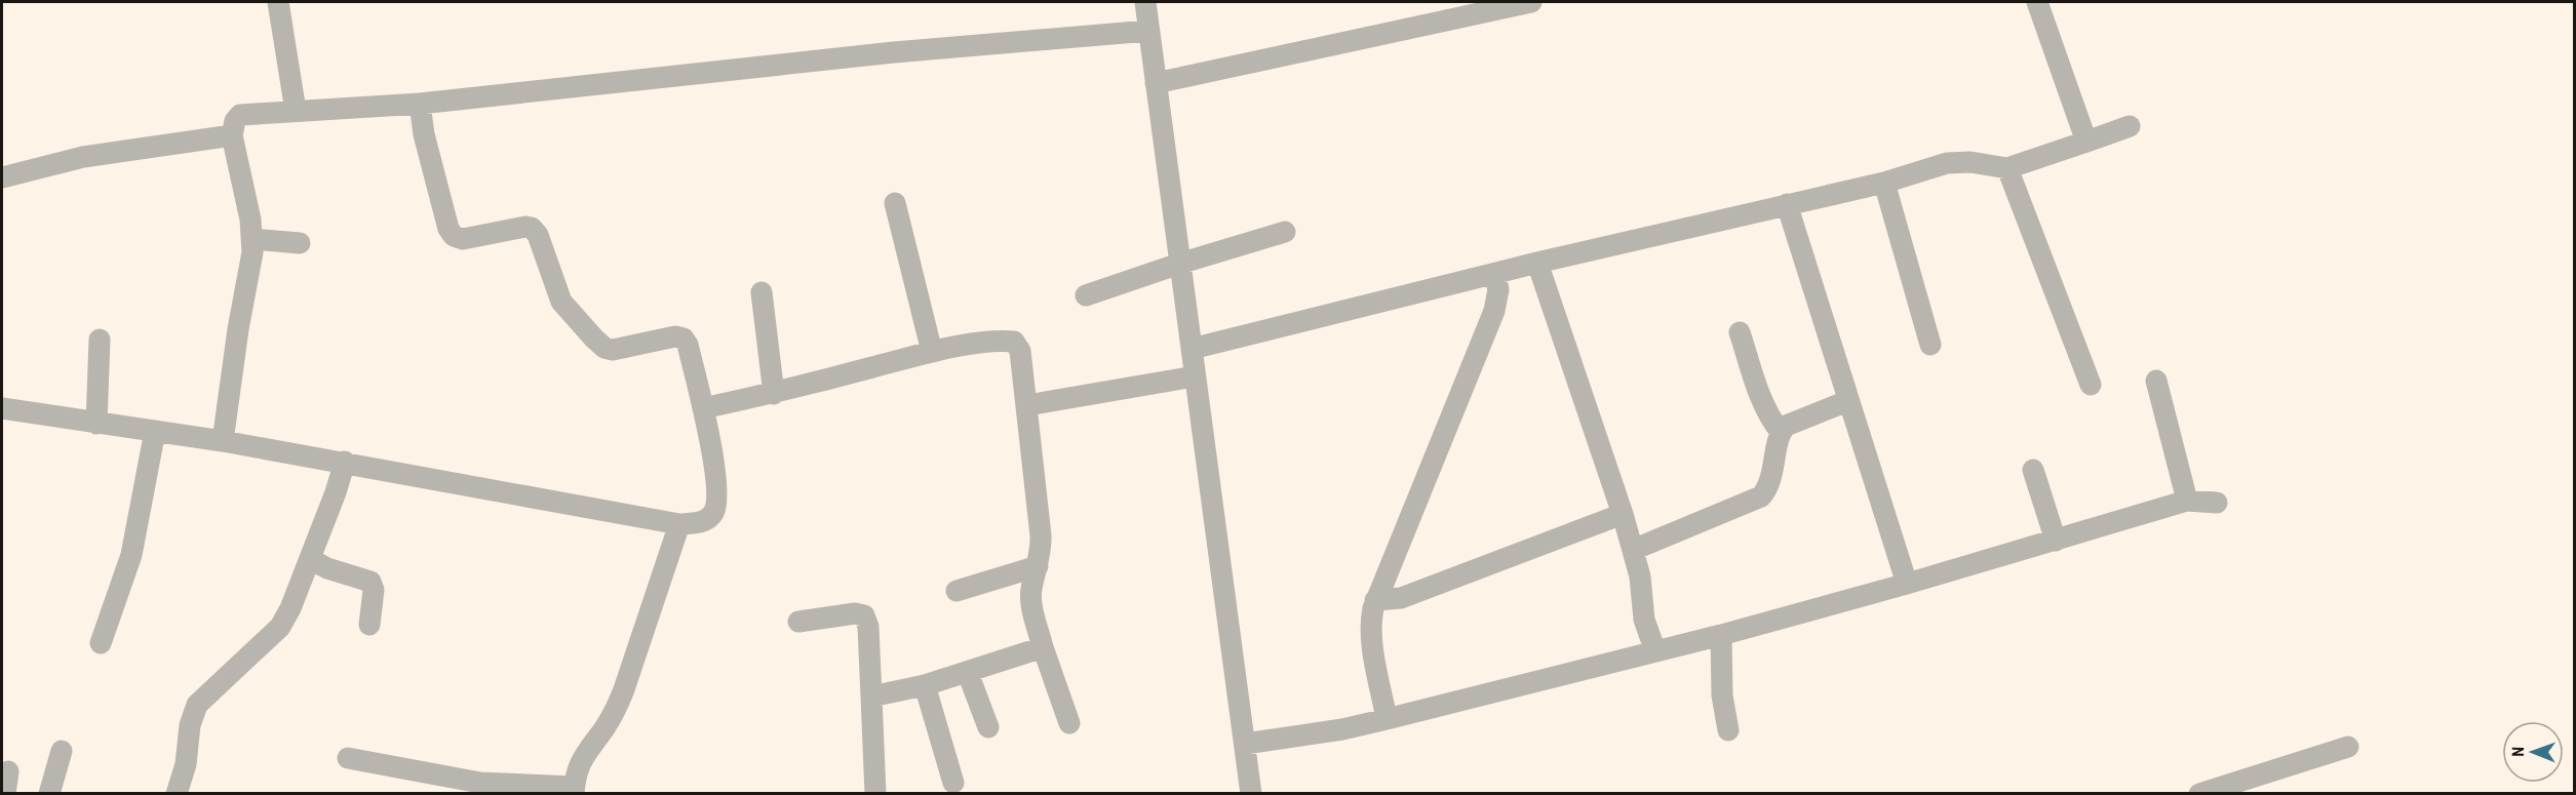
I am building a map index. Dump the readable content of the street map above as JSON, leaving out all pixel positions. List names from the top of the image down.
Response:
{
  "north": "left"
}
